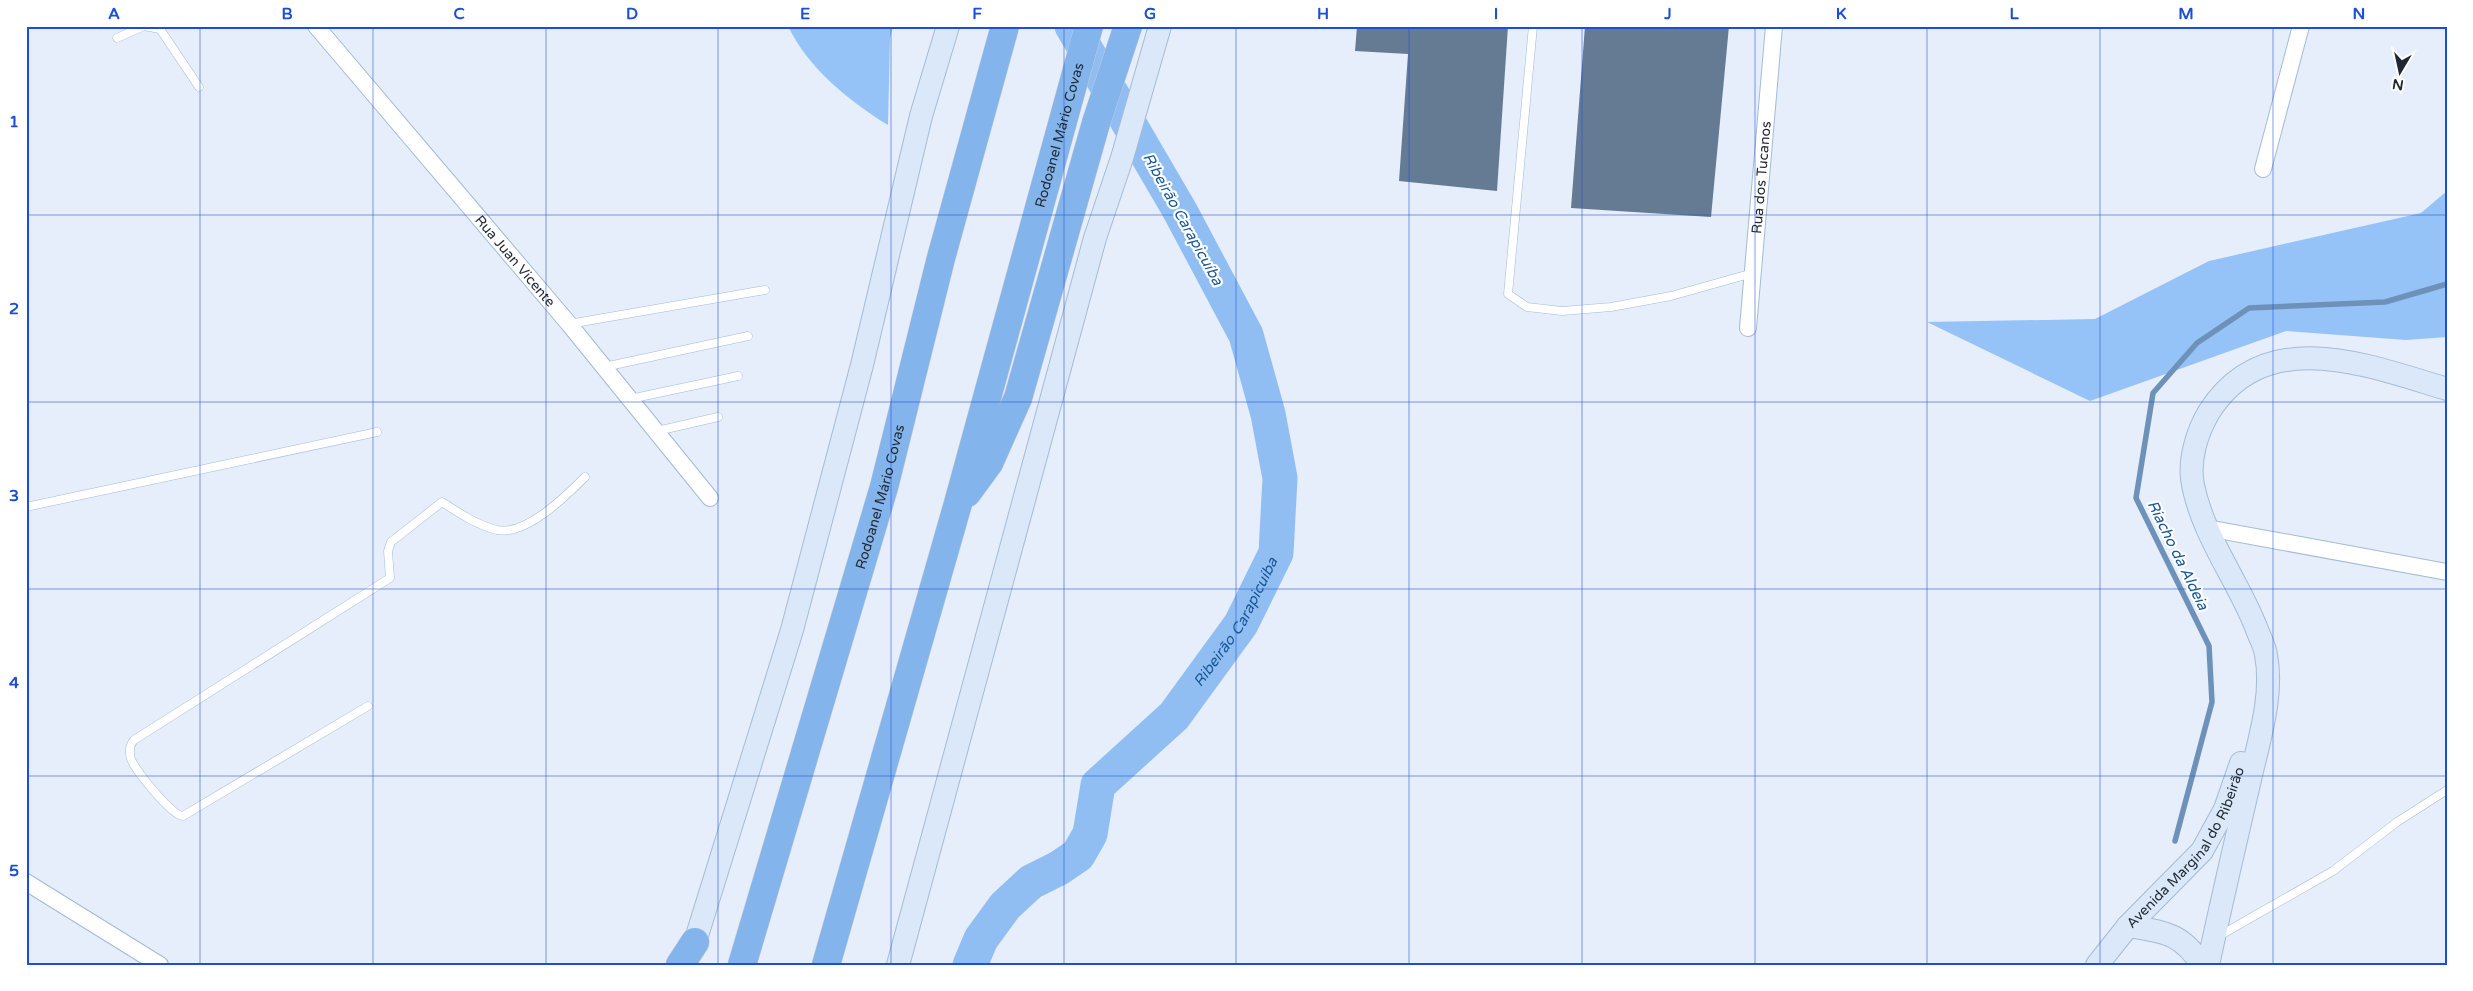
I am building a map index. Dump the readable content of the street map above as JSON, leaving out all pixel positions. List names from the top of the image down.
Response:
{
  "streets": {
    "highway": ["Rodoanel Mário Covas"],
    "main road": ["Avenida Marginal do Ribeirão"],
    "street": ["Rua dos Tucanos", "Rua Juan Vicente"]
  },
  "water": ["Ribeirão Carapicuíba", "Riacho da Aldeia"],
  "north": "bottom",
  "grid": {
    "columns": [
      "A",
      "B",
      "C",
      "D",
      "E",
      "F",
      "G",
      "H",
      "I",
      "J",
      "K",
      "L",
      "M",
      "N"
    ],
    "rows": [
      "1",
      "2",
      "3",
      "4",
      "5"
    ]
  }
}
